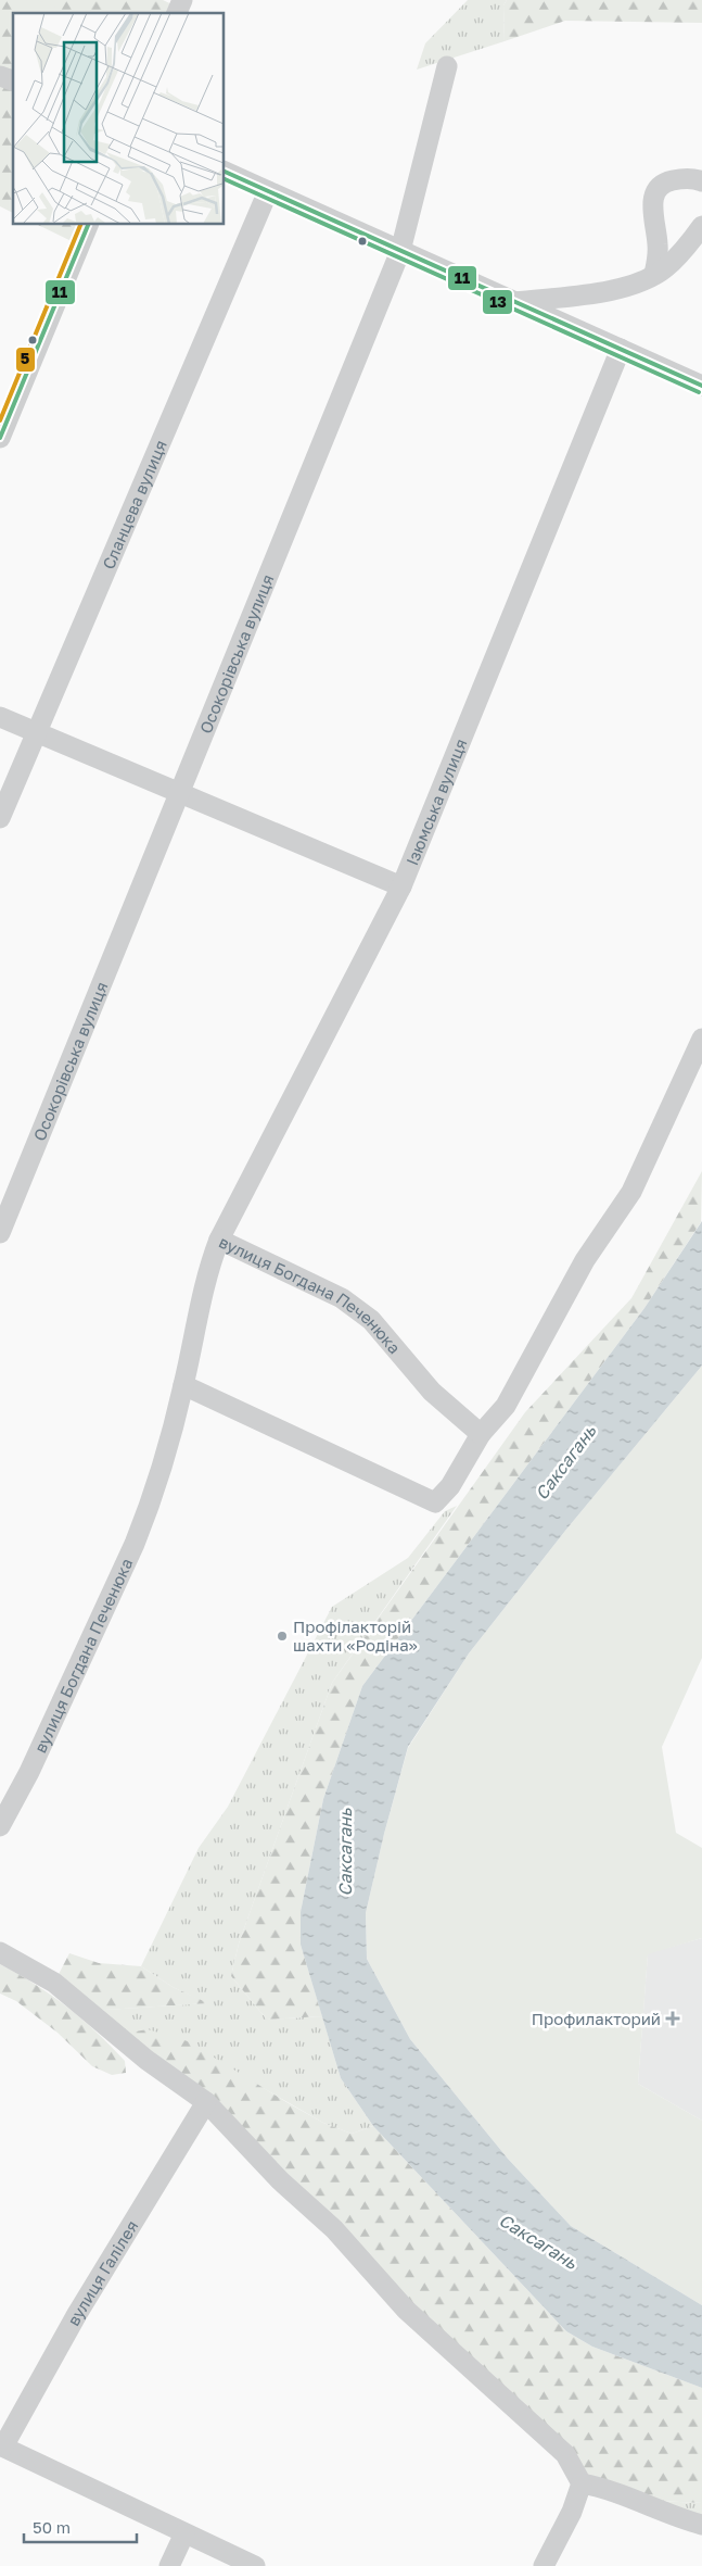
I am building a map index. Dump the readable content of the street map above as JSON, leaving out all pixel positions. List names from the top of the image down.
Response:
{
  "streets": {
    "street": [
      "Сланцева вулиця",
      "Осокорівська вулиця",
      "Ізюмська вулиця",
      "вулиця Богдана Печенюка",
      "вулиця Галілея"
    ]
  },
  "crossings": [
    ["Ізюмська вулиця", "вулиця Богдана Печенюка"]
  ],
  "water": ["Саксагань"],
  "places": {
    "other": ["Профілакторій шахти «Родіна»"],
    "health": ["Профилакторий"]
  },
  "lines": ["transit line 11", "transit line 13", "transit line 5"],
  "scale_bar": "50 m"
}
